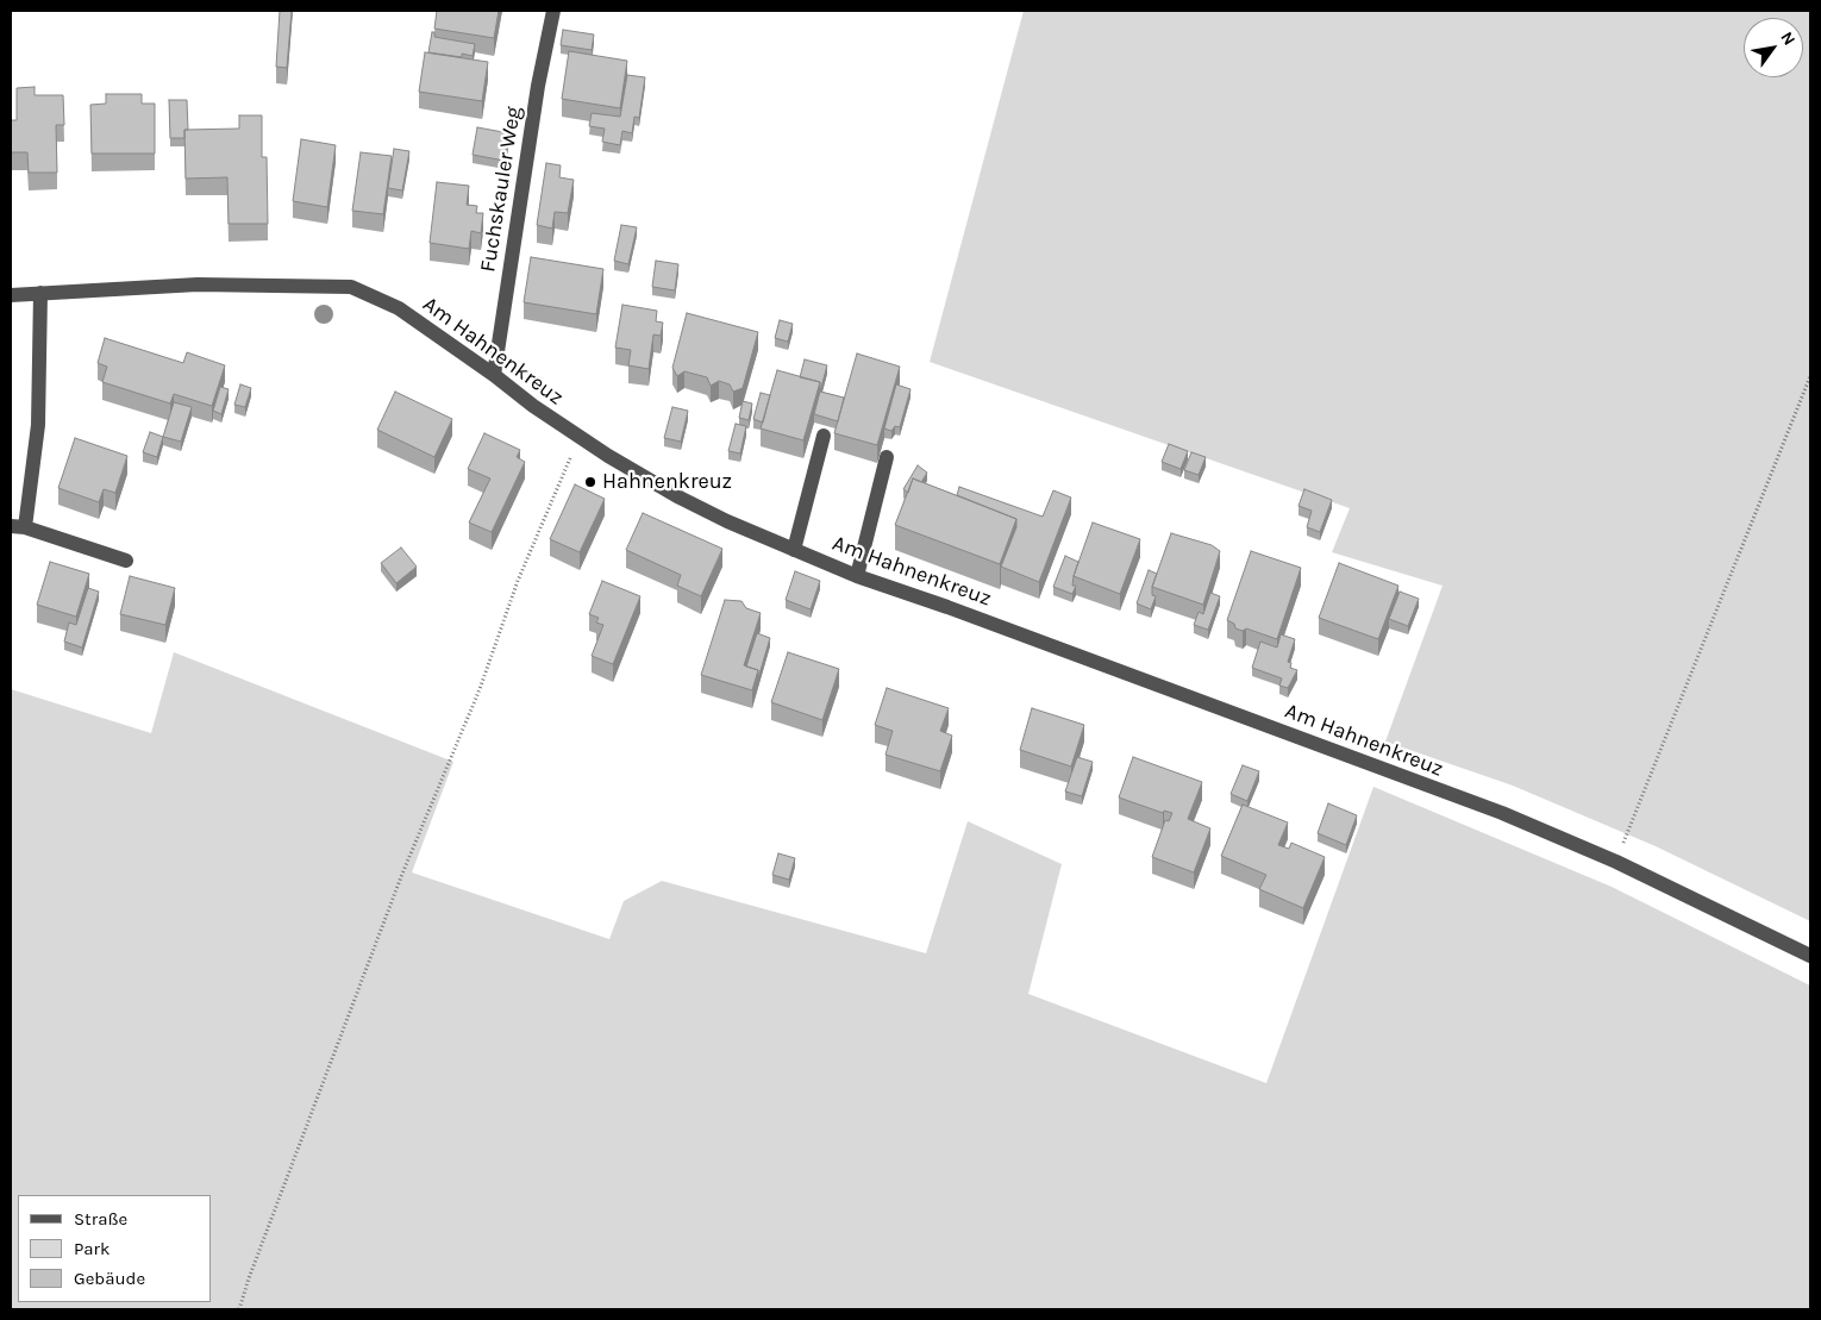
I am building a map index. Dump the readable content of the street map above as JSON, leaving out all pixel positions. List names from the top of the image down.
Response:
{
  "streets": {
    "street": ["Fuchskauler Weg", "Am Hahnenkreuz"]
  },
  "crossings": [
    ["Fuchskauler Weg", "Am Hahnenkreuz"]
  ],
  "places": ["Hahnenkreuz"],
  "legend": ["Straße", "Park", "Gebäude"],
  "north": "top right"
}
